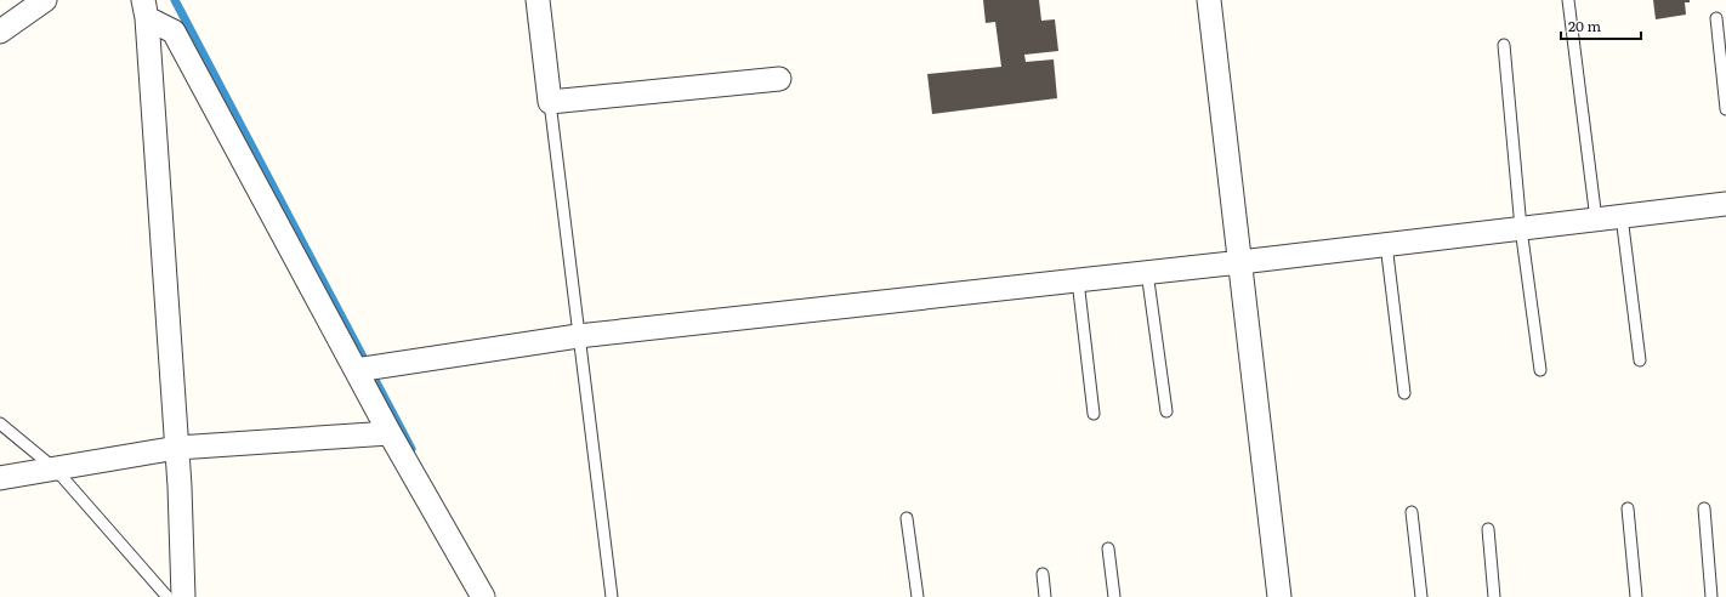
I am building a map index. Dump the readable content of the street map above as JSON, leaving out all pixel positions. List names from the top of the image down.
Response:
{
  "scale_bar": "20 m"
}
